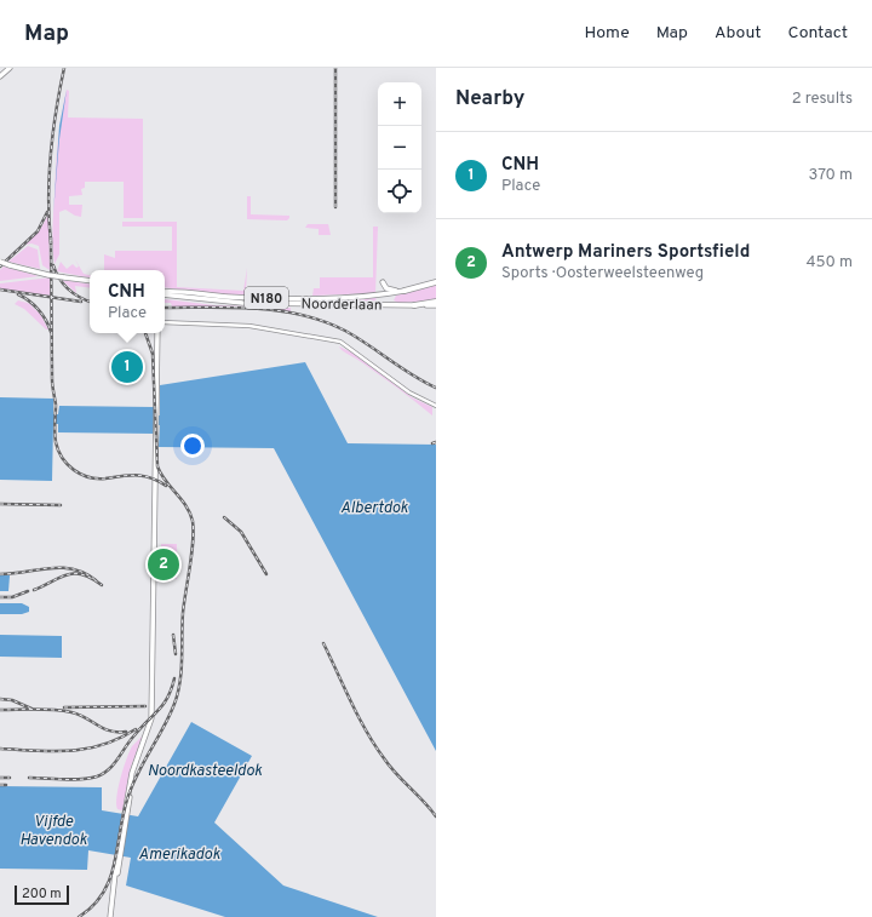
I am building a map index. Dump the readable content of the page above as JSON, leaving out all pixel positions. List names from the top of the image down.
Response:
{
  "streets": {
    "highway": ["N180", "Noorderlaan"]
  },
  "water": [
    "Albertdok",
    "Noordkasteeldok",
    "Vijfde Havendok",
    "Amerikadok"
  ],
  "scale_bar": "200 m",
  "page": {
    "header": "Map",
    "nav": [
      "Home",
      "Map",
      "About",
      "Contact"
    ],
    "heading": ["Nearby", "2 results"],
    "map_buttons": ["+", "−"],
    "list": [
      {
        "mark": "1",
        "name": "CNH",
        "note": "Place",
        "value": "370 m"
      },
      {
        "mark": "2",
        "name": "Antwerp Mariners Sportsfield",
        "note": "Sports · Oosterweelsteenweg",
        "value": "450 m"
      }
    ],
    "popup": ["CNH", "Place"],
    "pins": ["1", "2"],
    "scale": "200 m"
  }
}
